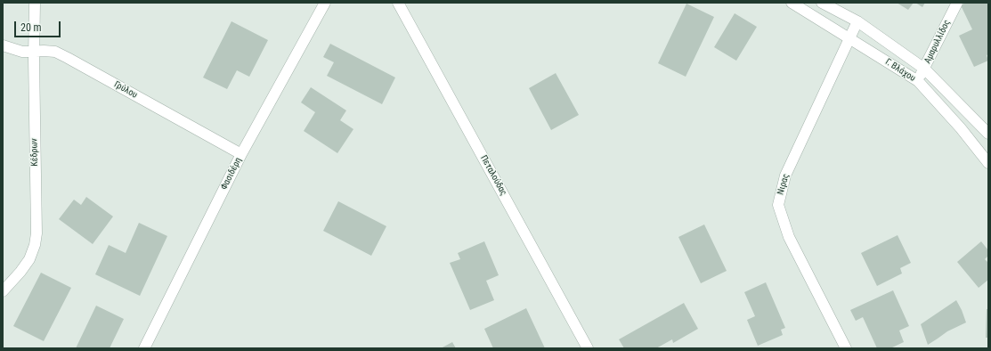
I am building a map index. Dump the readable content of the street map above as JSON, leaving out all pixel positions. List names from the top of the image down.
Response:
{
  "streets": {
    "street": [
      "Αμαρυλλίδος",
      "Γ. Βλάχου",
      "Γρύλου",
      "Κέδρων",
      "Φασιδέρη",
      "Πεταλούδας",
      "Νιρας"
    ]
  },
  "crossings": [
    ["Αμαρυλλίδος", "Γ. Βλάχου"],
    ["Γ. Βλάχου", "Νιρας"],
    ["Γρύλου", "Κέδρων"],
    ["Γρύλου", "Φασιδέρη"]
  ],
  "scale_bar": "20 m"
}
